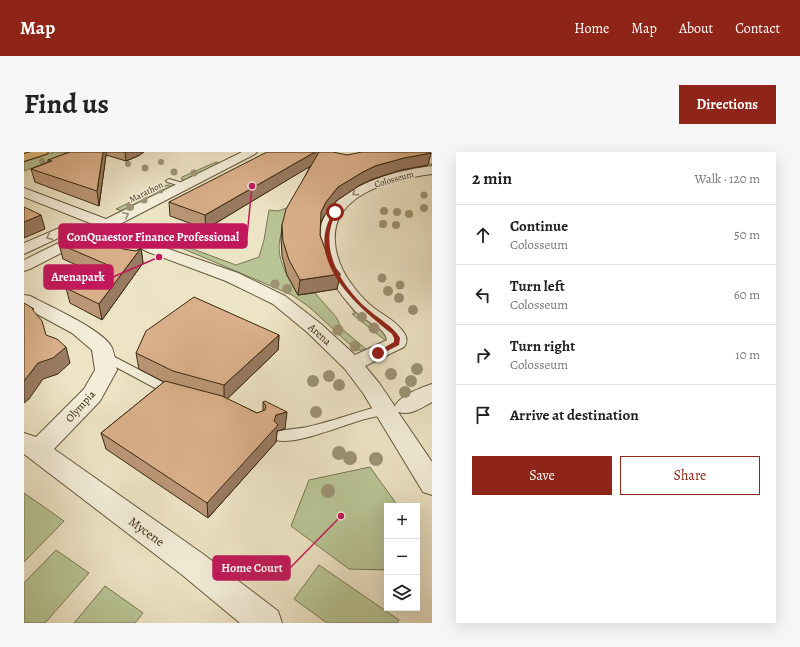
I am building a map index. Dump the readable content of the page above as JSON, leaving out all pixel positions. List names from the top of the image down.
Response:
{
  "streets": {
    "street": [
      "Colosseum",
      "Marathon",
      "Arena",
      "Olympia",
      "Mycene"
    ]
  },
  "crossings": [
    ["Colosseum", "Arena"],
    ["Marathon", "Arena"],
    ["Olympia", "Mycene"]
  ],
  "places": ["ConQuaestor Finance Professional", "Arenapark", "Home Court"],
  "page": {
    "header": "Map",
    "nav": [
      "Home",
      "Map",
      "About",
      "Contact"
    ],
    "title": "Find us",
    "buttons": [
      "Directions",
      ["Save", "Share"]
    ],
    "heading": ["2 min", "Walk · 120 m"],
    "list": [
      ["Continue", "Colosseum", "50 m"],
      ["Turn left", "Colosseum", "60 m"],
      ["Turn right", "Colosseum", "10 m"],
      "Arrive at destination"
    ],
    "map_buttons": ["+", "−"]
  }
}
